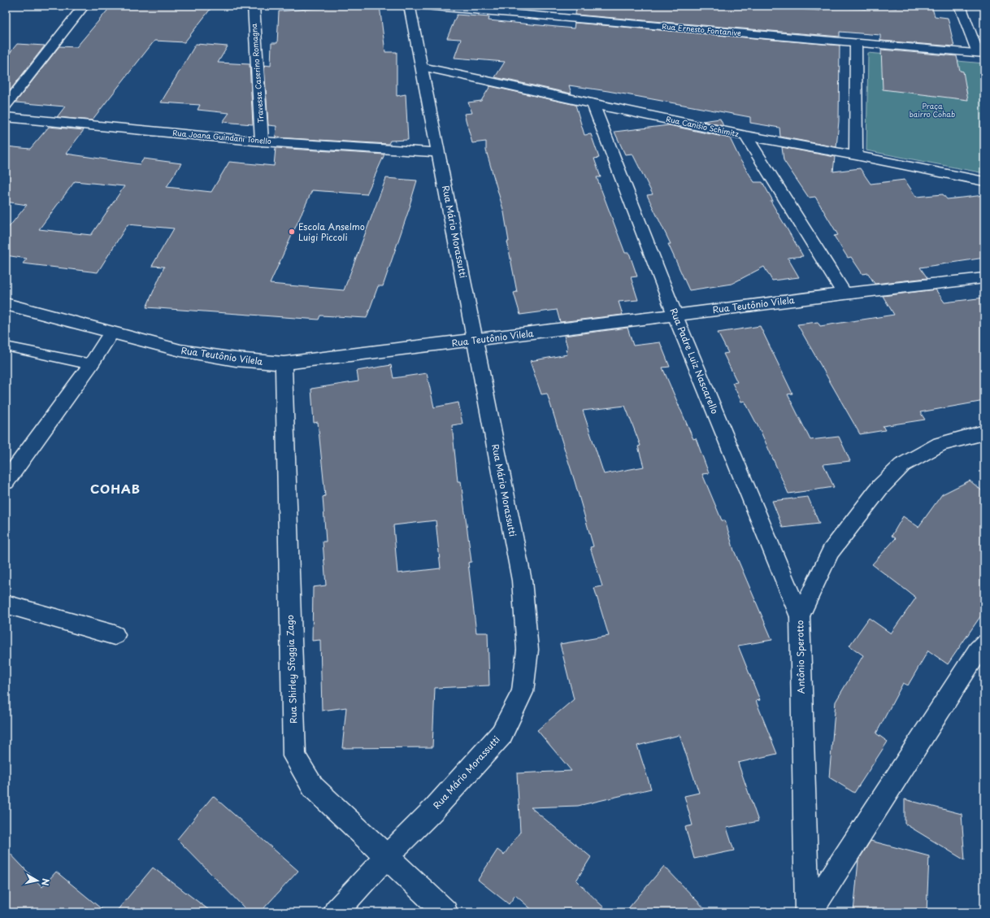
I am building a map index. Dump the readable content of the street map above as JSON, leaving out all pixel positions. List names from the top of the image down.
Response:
{
  "streets": {
    "street": [
      "Rua Ernesto Fontanive",
      "Travessa Caserino Romagna",
      "Rua Canisio Schimitz",
      "Rua Joana Guindani Tonello",
      "Rua Mário Morassutti",
      "Rua Teutônio Vilela",
      "Rua Padre Luiz Nascarello",
      "Antônio Sperotto",
      "Rua Shirley Sfoggia Zago"
    ]
  },
  "crossings": [
    ["Travessa Caserino Romagna", "Rua Joana Guindani Tonello"],
    ["Rua Canisio Schimitz", "Rua Mário Morassutti"],
    ["Rua Canisio Schimitz", "Rua Padre Luiz Nascarello"],
    ["Rua Joana Guindani Tonello", "Rua Mário Morassutti"],
    ["Rua Mário Morassutti", "Rua Teutônio Vilela"],
    ["Rua Mário Morassutti", "Rua Shirley Sfoggia Zago"],
    ["Rua Teutônio Vilela", "Rua Padre Luiz Nascarello"],
    ["Rua Teutônio Vilela", "Rua Shirley Sfoggia Zago"],
    ["Rua Padre Luiz Nascarello", "Antônio Sperotto"]
  ],
  "districts": ["COHAB"],
  "parks": ["Praça bairro Cohab"],
  "places": ["Escola Anselmo Luigi Piccoli"],
  "north": "right"
}
